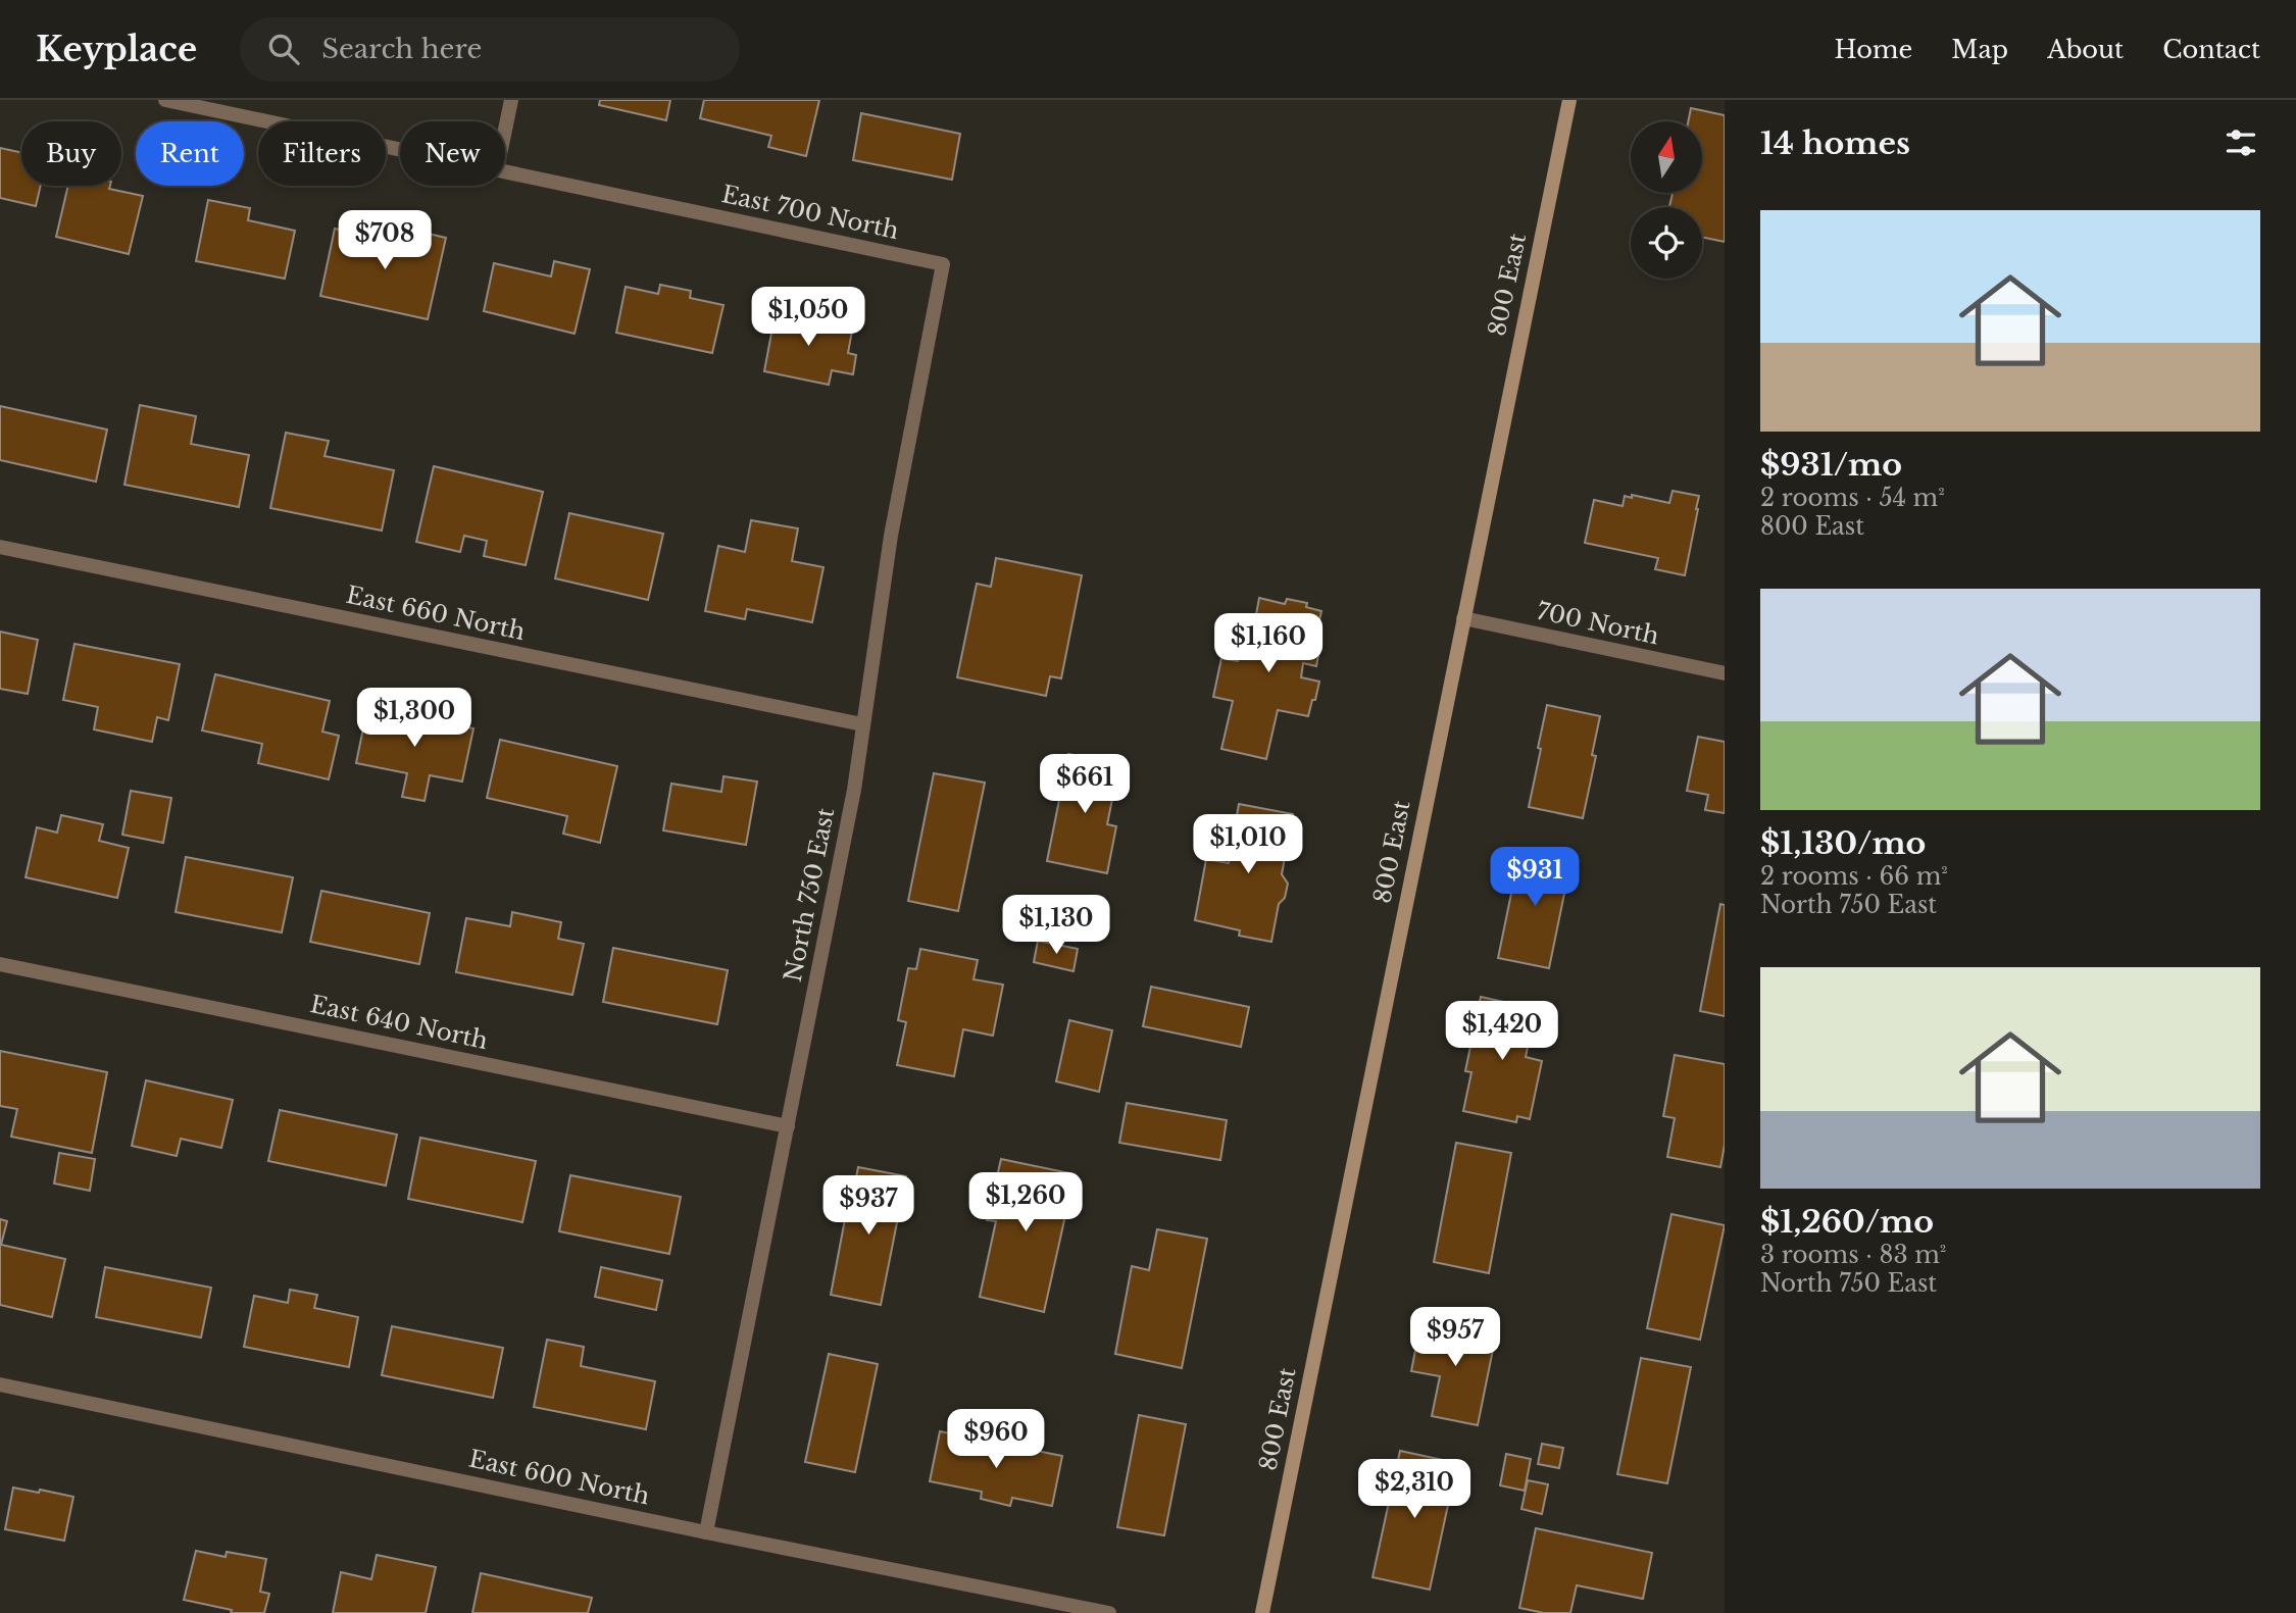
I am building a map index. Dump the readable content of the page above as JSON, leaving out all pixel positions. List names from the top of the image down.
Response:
{
  "streets": {
    "main road": ["800 East"],
    "street": [
      "East 700 North",
      "East 660 North",
      "700 North",
      "North 750 East",
      "East 640 North",
      "East 600 North"
    ]
  },
  "crossings": [
    ["East 700 North", "North 750 East"],
    ["800 East", "700 North"],
    ["East 660 North", "North 750 East"],
    ["North 750 East", "East 640 North"],
    ["North 750 East", "East 600 North"]
  ],
  "north": "top",
  "page": {
    "header": "Keyplace",
    "search": "Search here",
    "nav": [
      "Home",
      "Map",
      "About",
      "Contact"
    ],
    "heading": "14 homes",
    "chip": [
      "Buy",
      "Rent",
      "Filters",
      "New"
    ],
    "list": [
      {
        "name": "$931/mo",
        "note": "2 rooms · 54 m² · 800 East"
      },
      {
        "name": "$1,130/mo",
        "note": "2 rooms · 66 m² · North 750 East"
      },
      {
        "name": "$1,260/mo",
        "note": "3 rooms · 83 m² · North 750 East"
      }
    ],
    "price": [
      "$708",
      "$1,050",
      "$1,160",
      "$1,300",
      "$661",
      "$1,010",
      "$931",
      "$1,130",
      "$1,420",
      "$1,260",
      "$937",
      "$957",
      "$960",
      "$2,310"
    ]
  }
}
